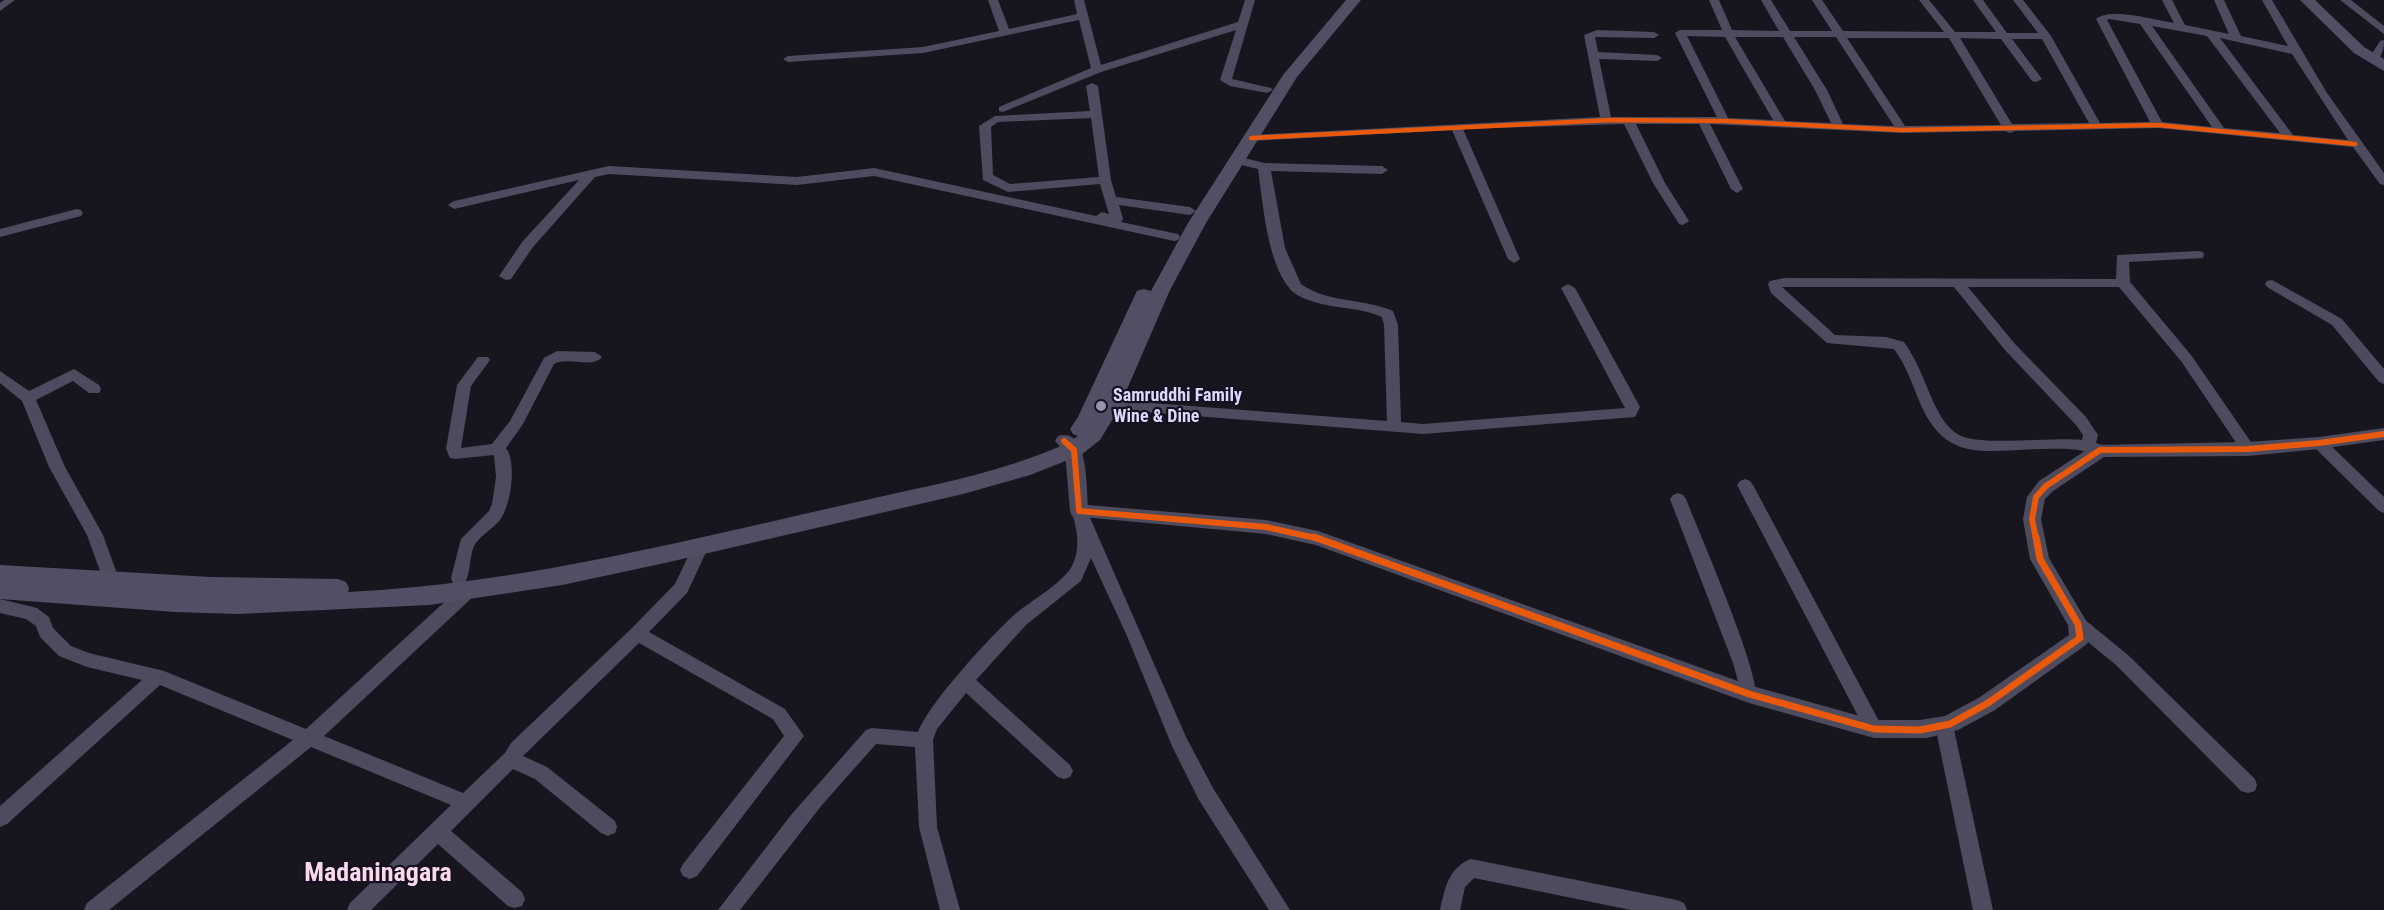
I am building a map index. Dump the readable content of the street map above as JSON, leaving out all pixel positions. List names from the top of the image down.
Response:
{
  "districts": ["Madaninagara"],
  "places": ["Samruddhi Family Wine & Dine"]
}
